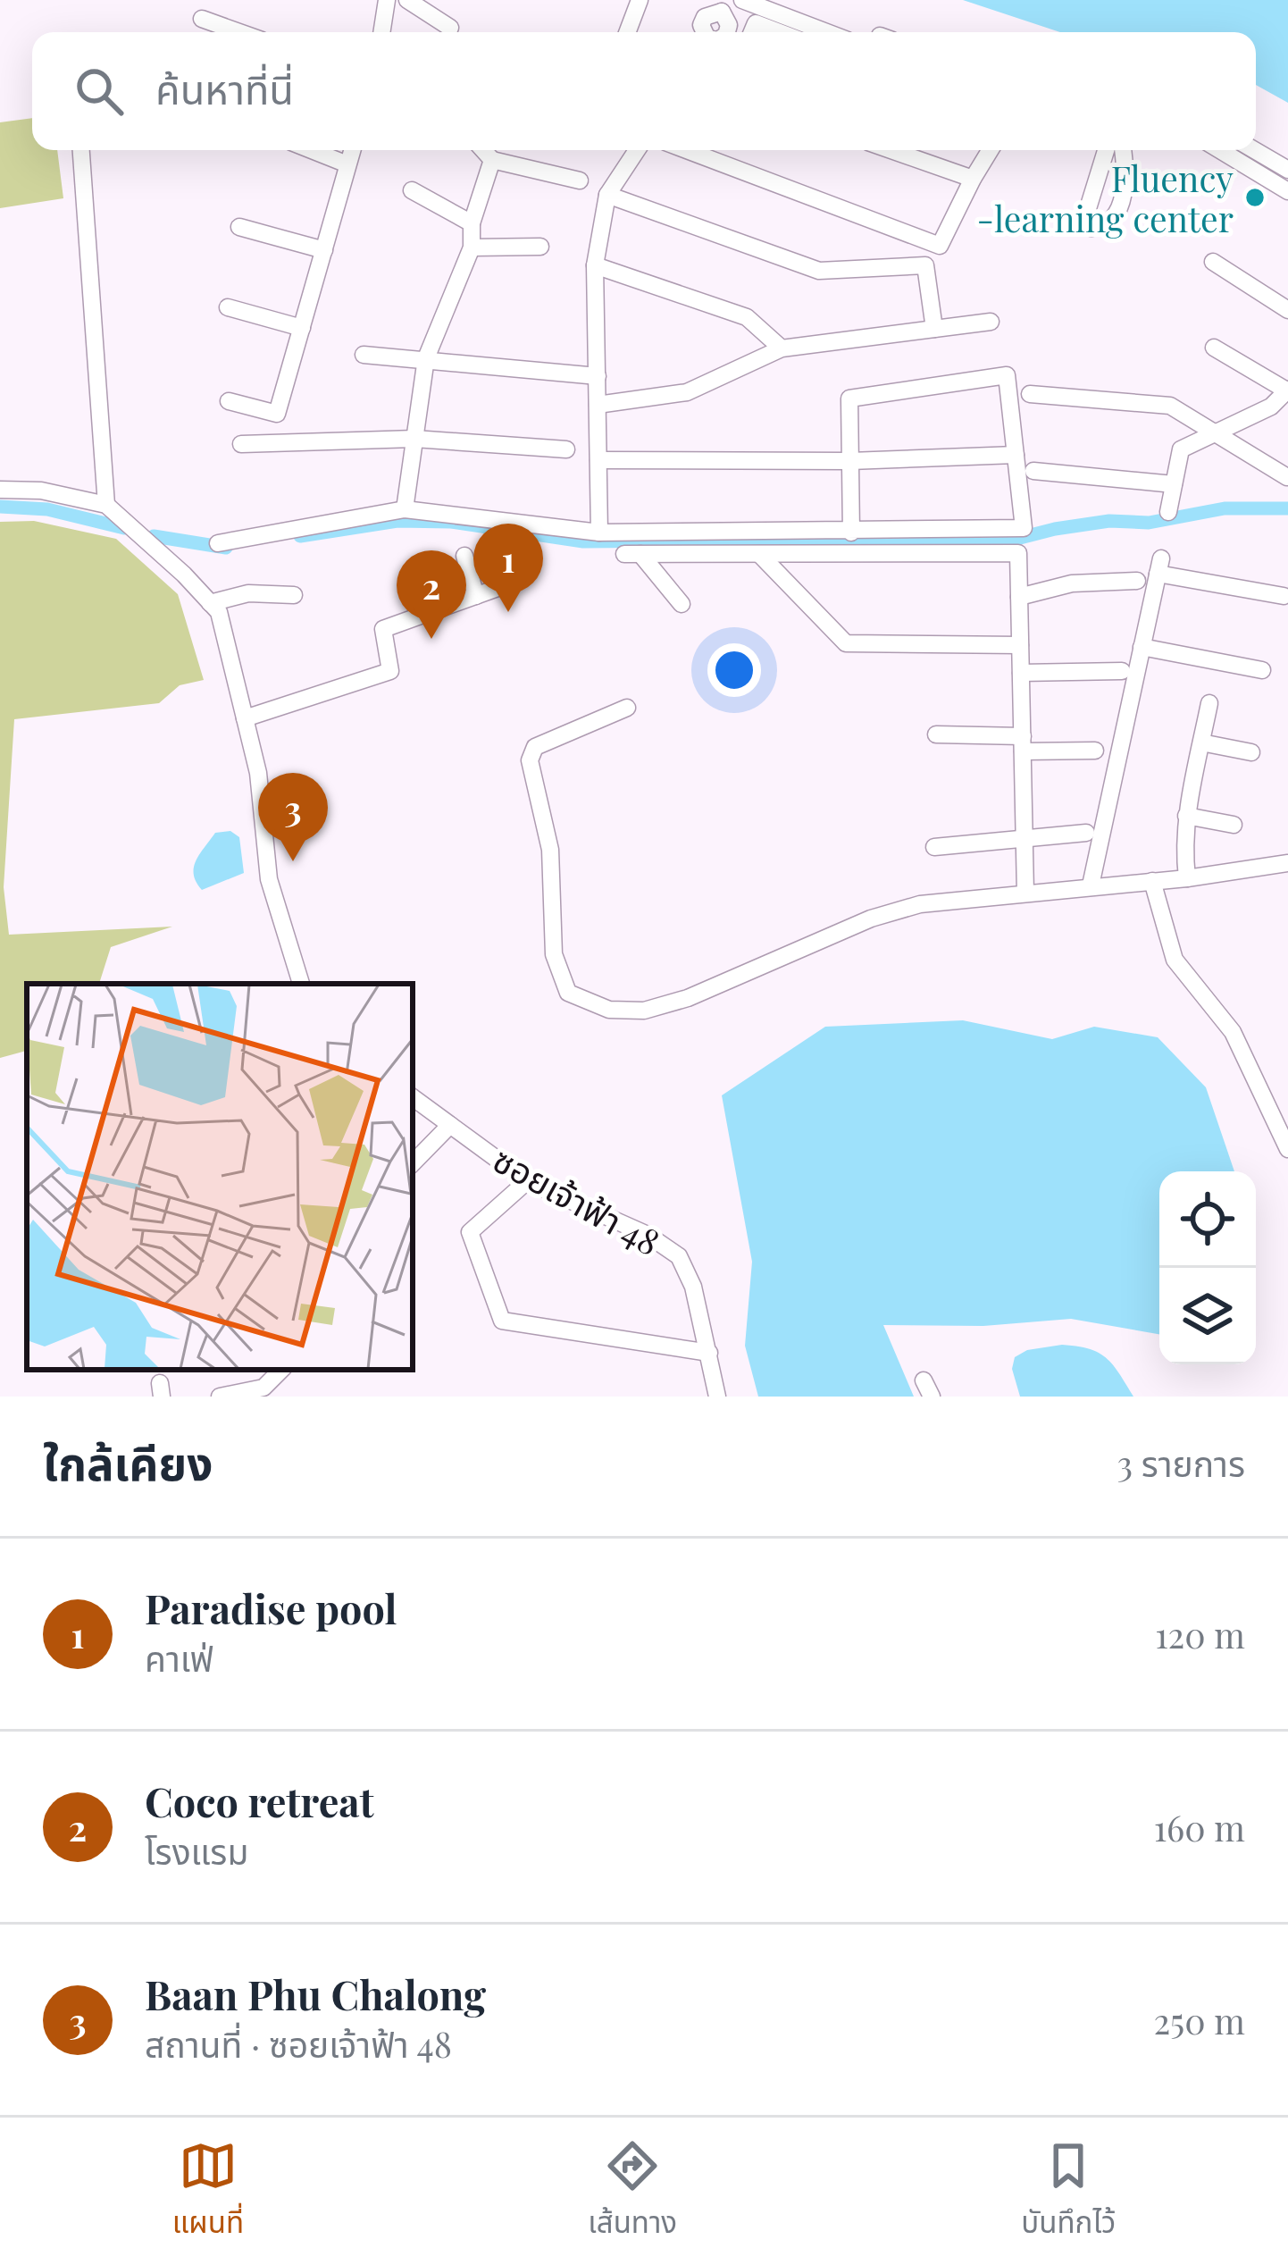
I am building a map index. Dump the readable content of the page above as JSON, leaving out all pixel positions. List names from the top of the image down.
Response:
{
  "streets": {
    "street": ["ซอยเจ้าฟ้า 48"]
  },
  "places": ["Fluency -learning center"],
  "page": {
    "search": "ค้นหาที่นี่",
    "pins": ["1", "2", "3"],
    "heading": ["ใกล้เคียง", "3 รายการ"],
    "list": [
      {
        "mark": "1",
        "name": "Paradise pool",
        "note": "คาเฟ่",
        "value": "120 m"
      },
      {
        "mark": "2",
        "name": "Coco retreat",
        "note": "โรงแรม",
        "value": "160 m"
      },
      {
        "mark": "3",
        "name": "Baan Phu Chalong",
        "note": "สถานที่ · ซอยเจ้าฟ้า 48",
        "value": "250 m"
      }
    ],
    "nav": ["แผนที่", "เส้นทาง", "บันทึกไว้"]
  }
}
